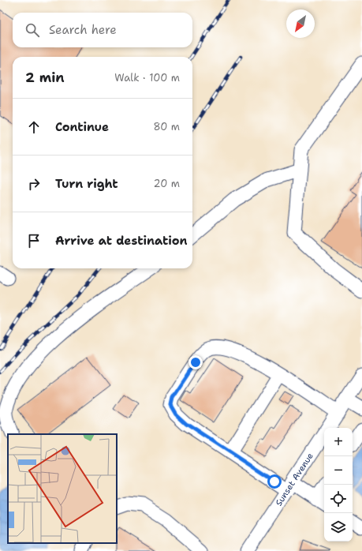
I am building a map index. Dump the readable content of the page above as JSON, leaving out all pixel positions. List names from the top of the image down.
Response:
{
  "streets": {
    "street": ["Sunset Avenue"]
  },
  "north": "bottom left",
  "page": {
    "search": "Search here",
    "heading": ["2 min", "Walk · 100 m"],
    "list": [
      ["Continue", "80 m"],
      ["Turn right", "20 m"],
      "Arrive at destination"
    ],
    "map_buttons": ["+", "−"]
  }
}
